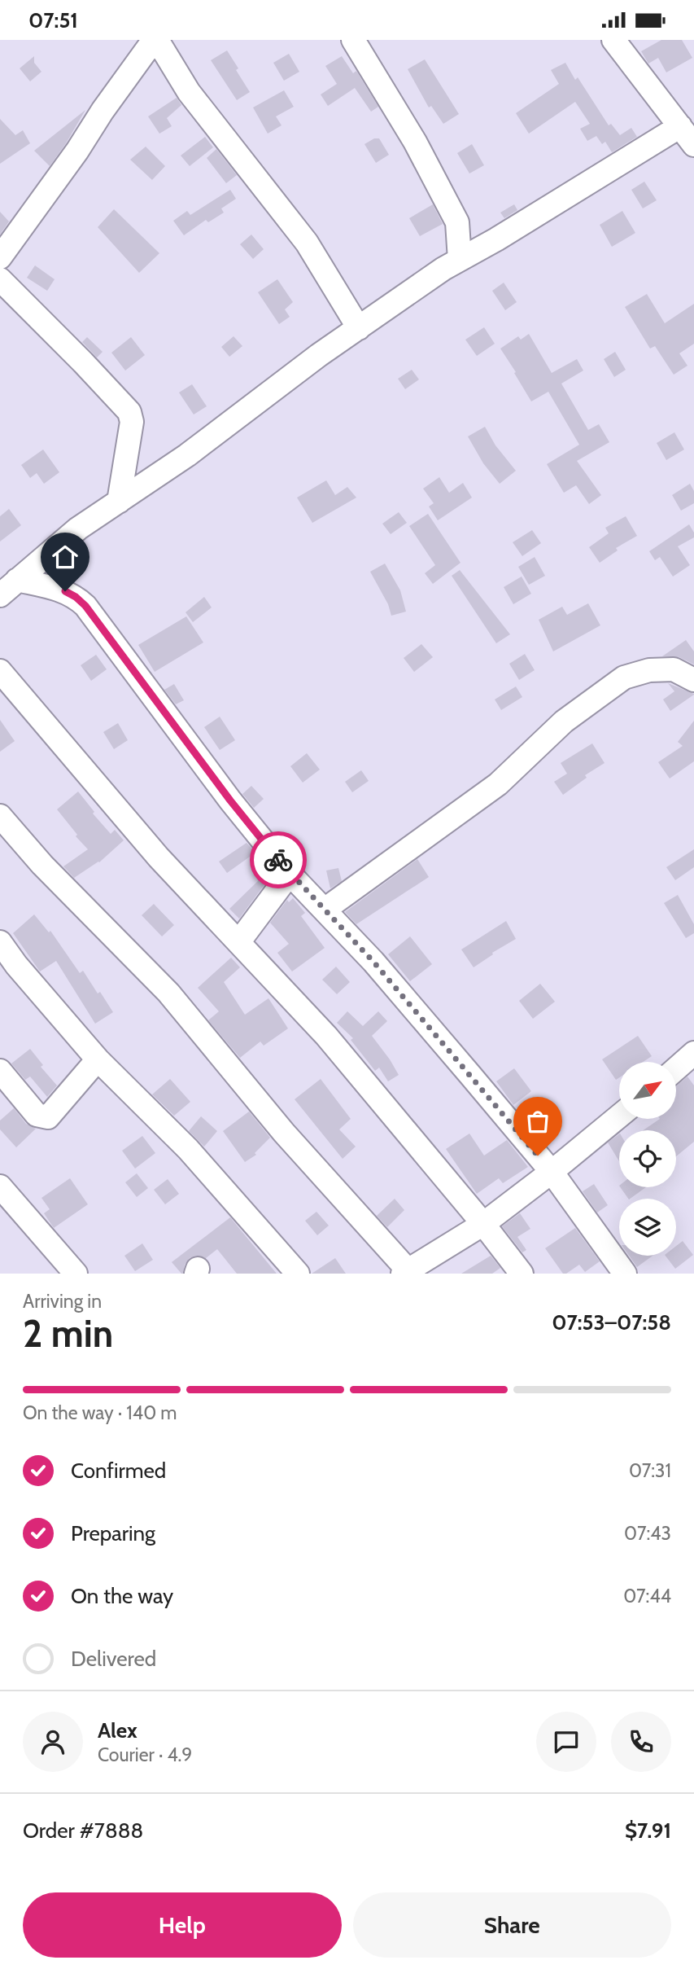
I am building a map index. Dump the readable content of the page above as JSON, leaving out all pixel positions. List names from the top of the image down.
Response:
{
  "north": "top right",
  "page": {
    "status": "07:51",
    "heading": ["2 min", "Arriving in", "07:53–07:58"],
    "panel": [
      "Alex",
      "Courier · 4.9",
      "Order #7888",
      "$7.91"
    ],
    "bar": "On the way · 140 m",
    "list": [
      ["Confirmed", "07:31"],
      ["Preparing", "07:43"],
      ["On the way", "07:44"],
      "Delivered"
    ],
    "buttons": ["Help", "Share"]
  }
}
